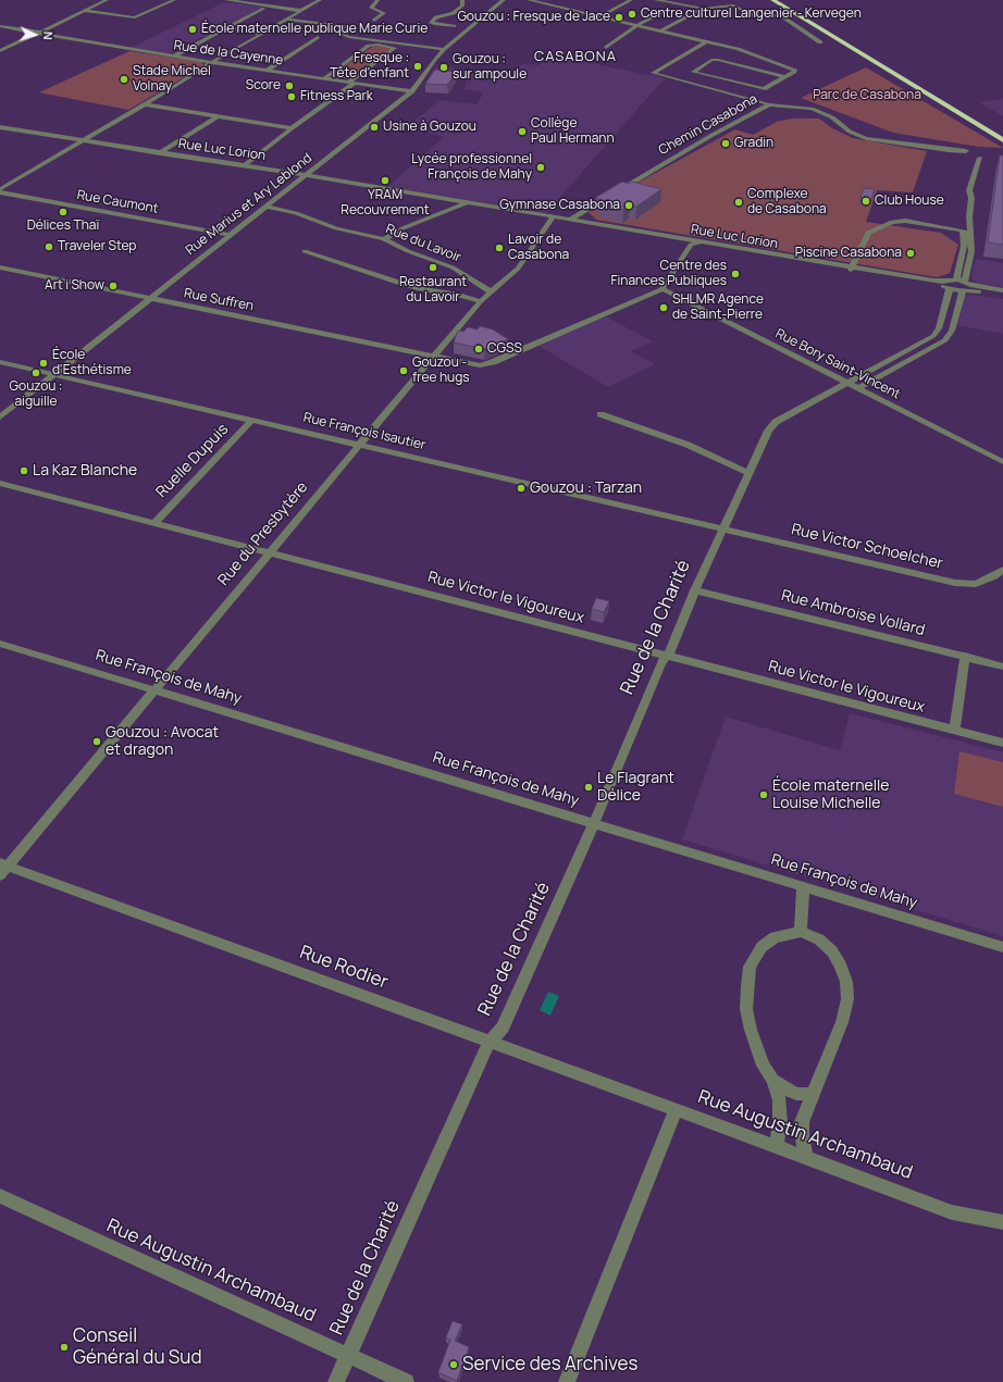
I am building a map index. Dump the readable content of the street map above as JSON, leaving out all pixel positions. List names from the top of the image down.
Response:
{
  "streets": {
    "street": [
      "Rue de la Cayenne",
      "Chemin Casabona",
      "Rue Luc Lorion",
      "Rue Caumont",
      "Rue Marius et Ary Leblond",
      "Rue du Lavoir",
      "Rue Suffren",
      "Rue Bory Saint-Vincent",
      "Rue François Isautier",
      "Ruelle Dupuis",
      "Rue du Presbytère",
      "Rue Victor Schoelcher",
      "Rue Victor le Vigoureux",
      "Rue Ambroise Vollard",
      "Rue de la Charité",
      "Rue François de Mahy",
      "Rue Rodier",
      "Rue Augustin Archambaud"
    ]
  },
  "crossings": [
    ["Rue de la Cayenne", "Rue Marius et Ary Leblond"],
    ["Chemin Casabona", "Rue Luc Lorion"],
    ["Rue Luc Lorion", "Rue Marius et Ary Leblond"],
    ["Rue Luc Lorion", "Rue du Presbytère"],
    ["Rue Luc Lorion", "Rue de la Charité"],
    ["Rue Caumont", "Rue Marius et Ary Leblond"],
    ["Rue Marius et Ary Leblond", "Rue du Lavoir"],
    ["Rue Marius et Ary Leblond", "Rue Suffren"],
    ["Rue Marius et Ary Leblond", "Rue François Isautier"],
    ["Rue du Lavoir", "Rue du Presbytère"],
    ["Rue Suffren", "Rue Bory Saint-Vincent"],
    ["Rue Suffren", "Rue du Presbytère"],
    ["Rue Bory Saint-Vincent", "Rue de la Charité"],
    ["Rue François Isautier", "Ruelle Dupuis"],
    ["Rue François Isautier", "Rue du Presbytère"],
    ["Rue François Isautier", "Rue Victor Schoelcher"],
    ["Rue François Isautier", "Rue de la Charité"],
    ["Ruelle Dupuis", "Rue Victor le Vigoureux"],
    ["Rue du Presbytère", "Rue Victor le Vigoureux"],
    ["Rue du Presbytère", "Rue François de Mahy"],
    ["Rue du Presbytère", "Rue Rodier"],
    ["Rue Victor Schoelcher", "Rue de la Charité"],
    ["Rue Victor le Vigoureux", "Rue de la Charité"],
    ["Rue Ambroise Vollard", "Rue de la Charité"],
    ["Rue de la Charité", "Rue François de Mahy"],
    ["Rue de la Charité", "Rue Rodier"],
    ["Rue de la Charité", "Rue Augustin Archambaud"],
    ["Rue Rodier", "Rue Augustin Archambaud"]
  ],
  "districts": ["CASABONA"],
  "parks": ["Parc de Casabona"],
  "places": [
    "Centre culturel Langenier - Kervegen",
    "Gouzou : Fresque de Jace",
    "École maternelle publique Marie Curie",
    "Fresque : Tête d'enfant",
    "Gouzou : sur ampoule",
    "Stade Michel Volnay",
    "Score",
    "Fitness Park",
    "Usine à Gouzou",
    "Collège Paul Hermann",
    "Gradin",
    "Lycée professionnel François de Mahy",
    "YRAM Recouvrement",
    "Club House",
    "Complexe de Casabona",
    "Gymnase Casabona",
    "Délices Thaï",
    "Traveler Step",
    "Lavoir de Casabona",
    "Piscine Casabona",
    "Restaurant du Lavoir",
    "Centre des Finances Publiques",
    "Art i Show",
    "SHLMR Agence de Saint-Pierre",
    "CGSS",
    "École d'Esthétisme",
    "Gouzou - free hugs",
    "Gouzou : aiguille",
    "La Kaz Blanche",
    "Gouzou : Tarzan",
    "Gouzou : Avocat et dragon",
    "Le Flagrant Délice",
    "École maternelle Louise Michelle",
    "Conseil Général du Sud",
    "Service des Archives"
  ],
  "north": "right"
}
